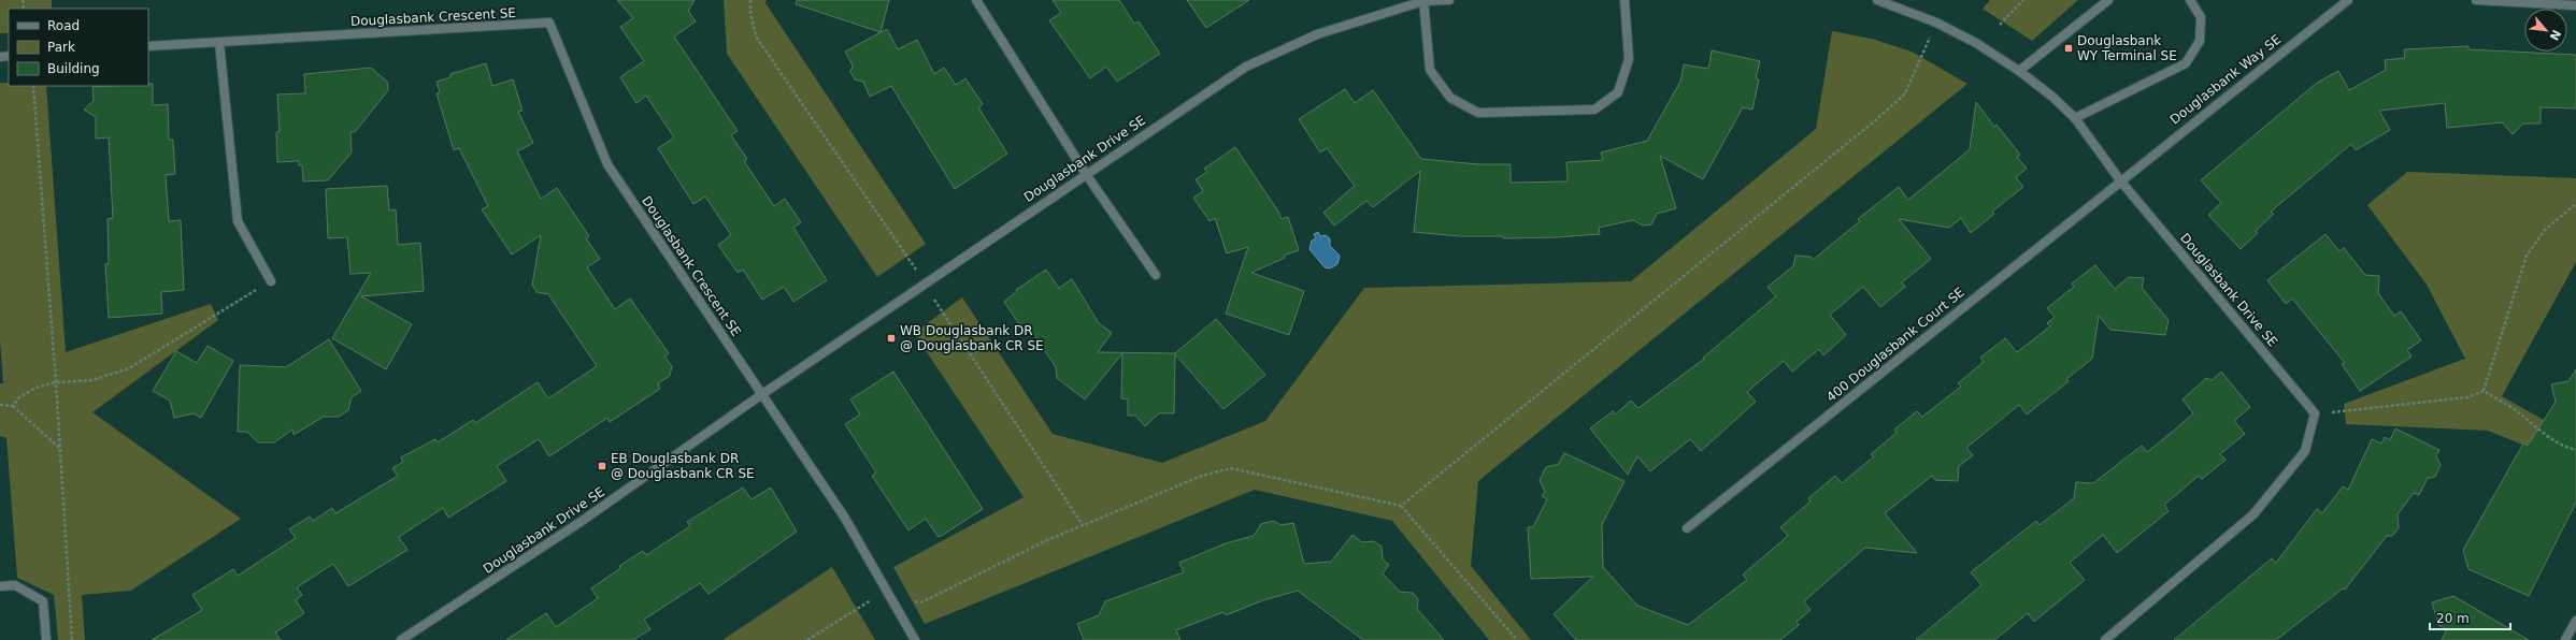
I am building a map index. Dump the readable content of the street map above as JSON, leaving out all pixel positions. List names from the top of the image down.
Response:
{
  "streets": {
    "street": [
      "Douglasbank Crescent SE",
      "Douglasbank Way SE",
      "Douglasbank Drive SE",
      "400 Douglasbank Court SE"
    ]
  },
  "crossings": [
    ["Douglasbank Crescent SE", "Douglasbank Drive SE"],
    ["Douglasbank Way SE", "Douglasbank Drive SE"],
    ["Douglasbank Way SE", "400 Douglasbank Court SE"],
    ["Douglasbank Drive SE", "400 Douglasbank Court SE"]
  ],
  "places": {
    "transit": ["Douglasbank WY Terminal SE", "WB Douglasbank DR @ Douglasbank CR SE", "EB Douglasbank DR @ Douglasbank CR SE"]
  },
  "legend": ["Road", "Park", "Building"],
  "scale_bar": "20 m",
  "north": "bottom right"
}
